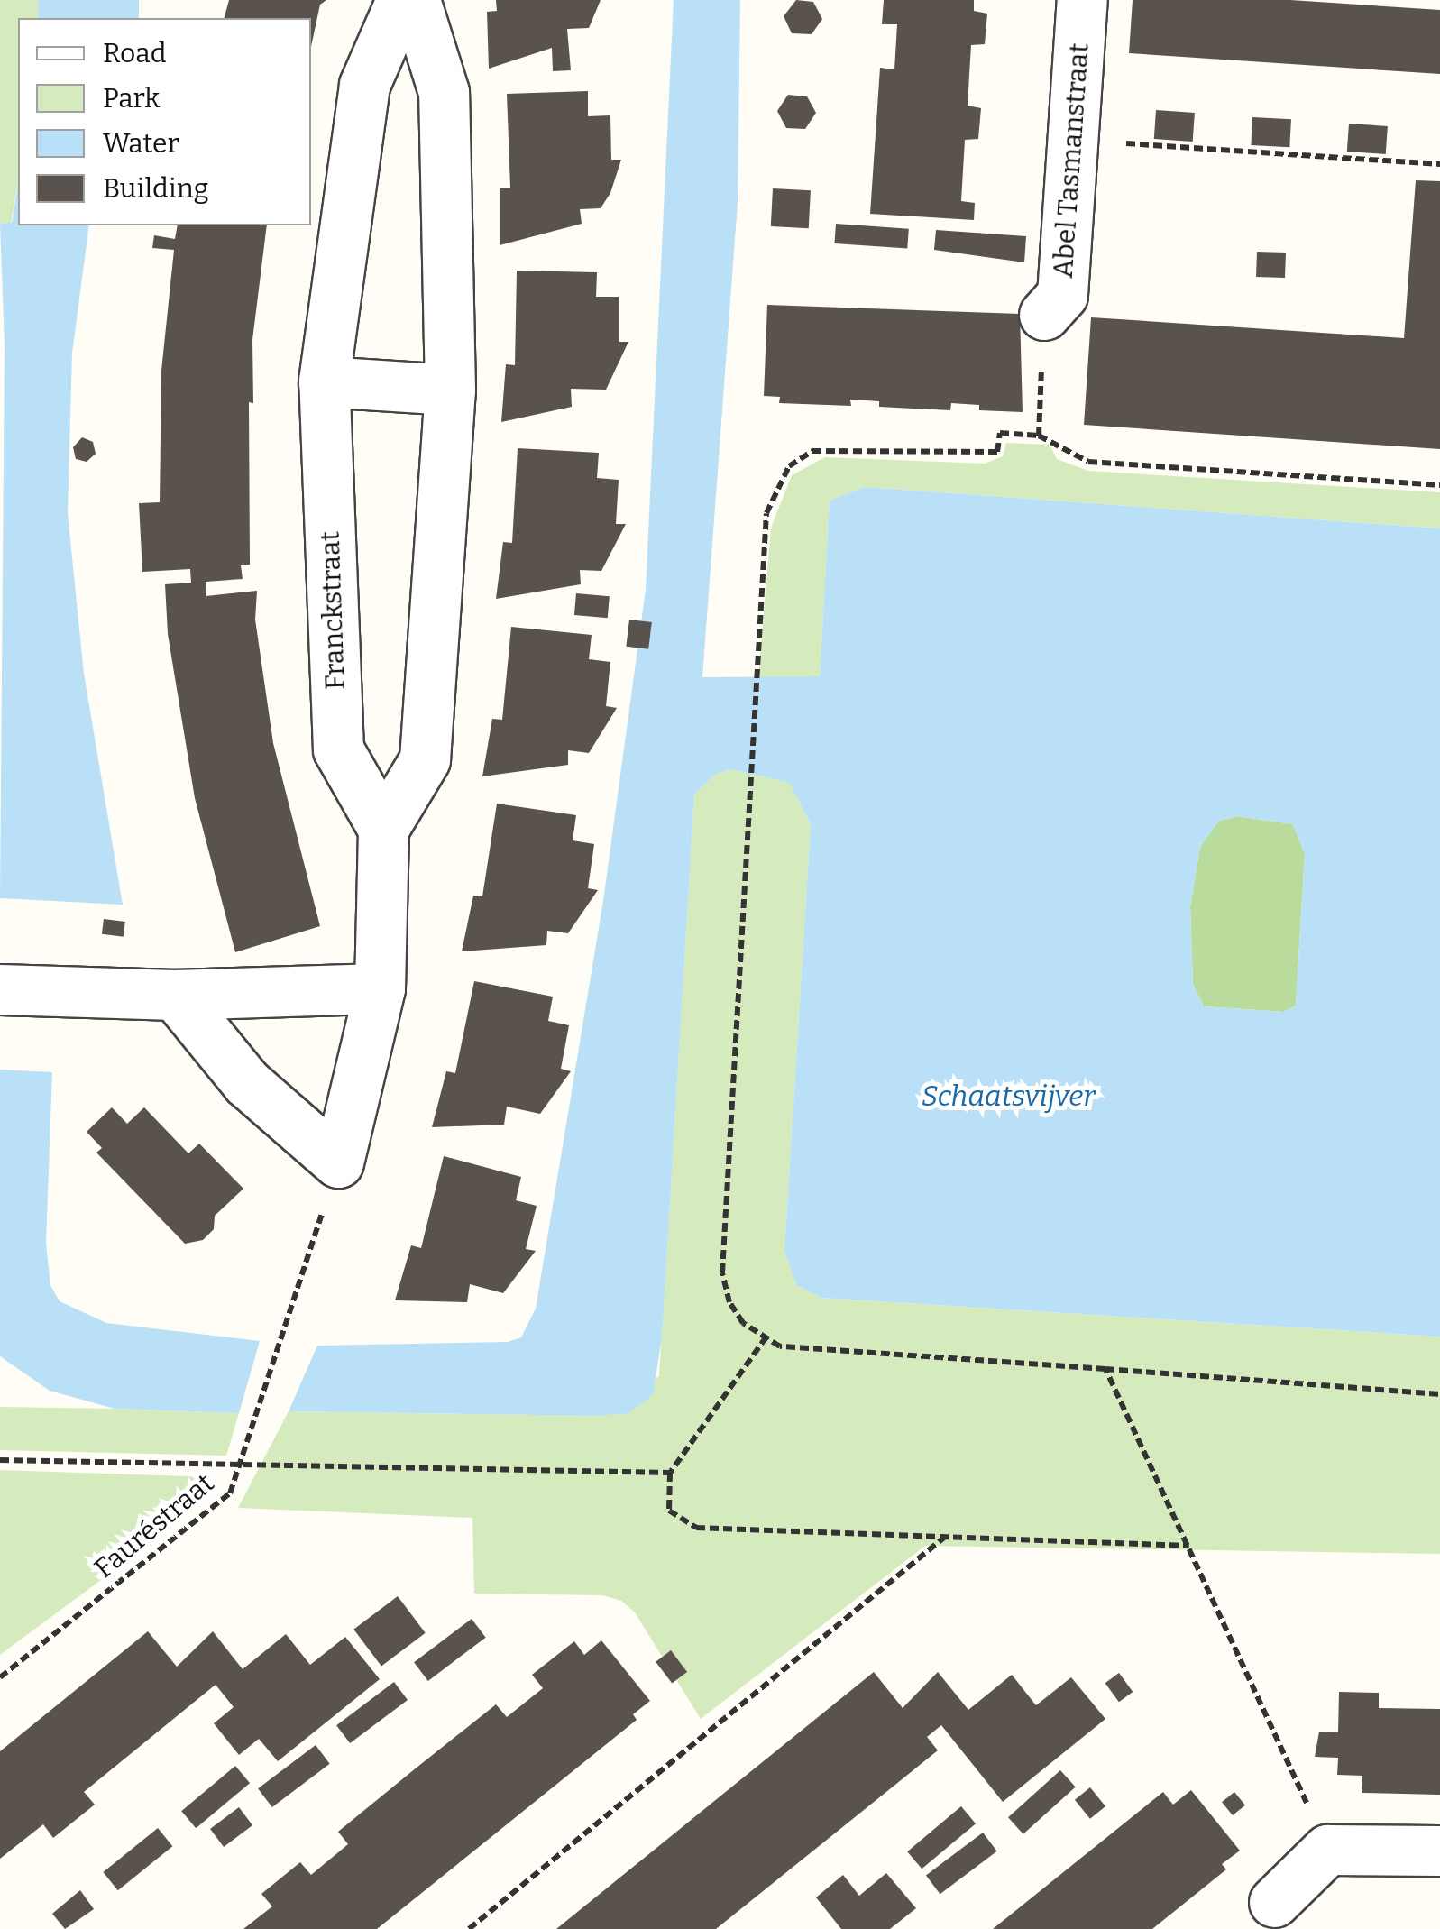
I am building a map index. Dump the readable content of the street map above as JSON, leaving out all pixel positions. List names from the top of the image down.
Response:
{
  "streets": {
    "street": ["Abel Tasmanstraat", "Franckstraat"],
    "path": ["Fauréstraat"]
  },
  "water": ["Schaatsvijver"],
  "legend": [
    "Road",
    "Park",
    "Water",
    "Building"
  ]
}
